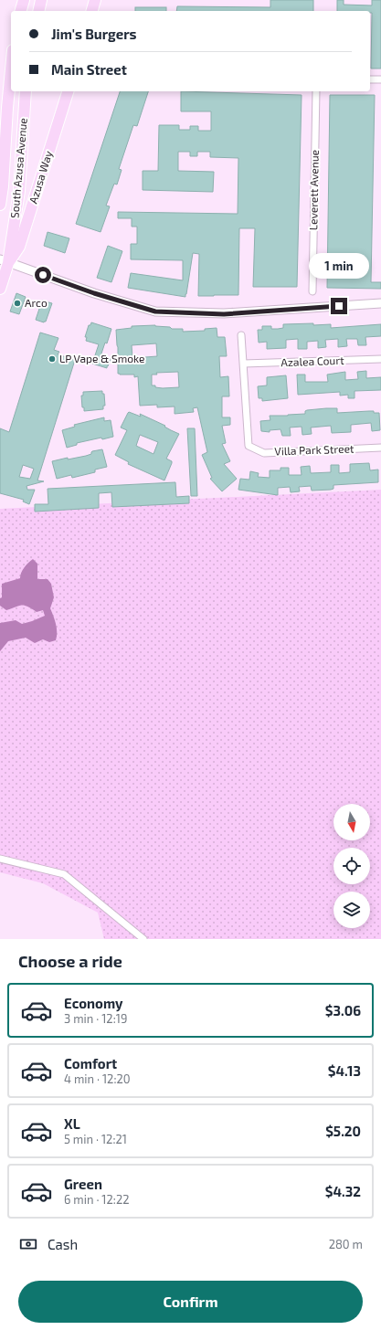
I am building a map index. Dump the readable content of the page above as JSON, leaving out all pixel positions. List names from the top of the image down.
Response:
{
  "streets": {
    "main road": ["South Azusa Avenue", "Azusa Way"],
    "street": ["Leverett Avenue", "Azalea Court", "Villa Park Street"]
  },
  "crossings": [
    ["South Azusa Avenue", "Azusa Way"],
    ["Azalea Court", "Villa Park Street"]
  ],
  "places": ["Arco", "LP Vape & Smoke"],
  "north": "bottom",
  "page": {
    "banner": ["Jim's Burgers", "Main Street"],
    "bubble": "1 min",
    "heading": "Choose a ride",
    "list": [
      {
        "name": "Economy",
        "note": "3 min · 12:19",
        "value": "$3.06"
      },
      {
        "name": "Comfort",
        "note": "4 min · 12:20",
        "value": "$4.13"
      },
      {
        "name": "XL",
        "note": "5 min · 12:21",
        "value": "$5.20"
      },
      {
        "name": "Green",
        "note": "6 min · 12:22",
        "value": "$4.32"
      }
    ],
    "pay": ["Cash", "280 m"],
    "buttons": "Confirm"
  }
}
